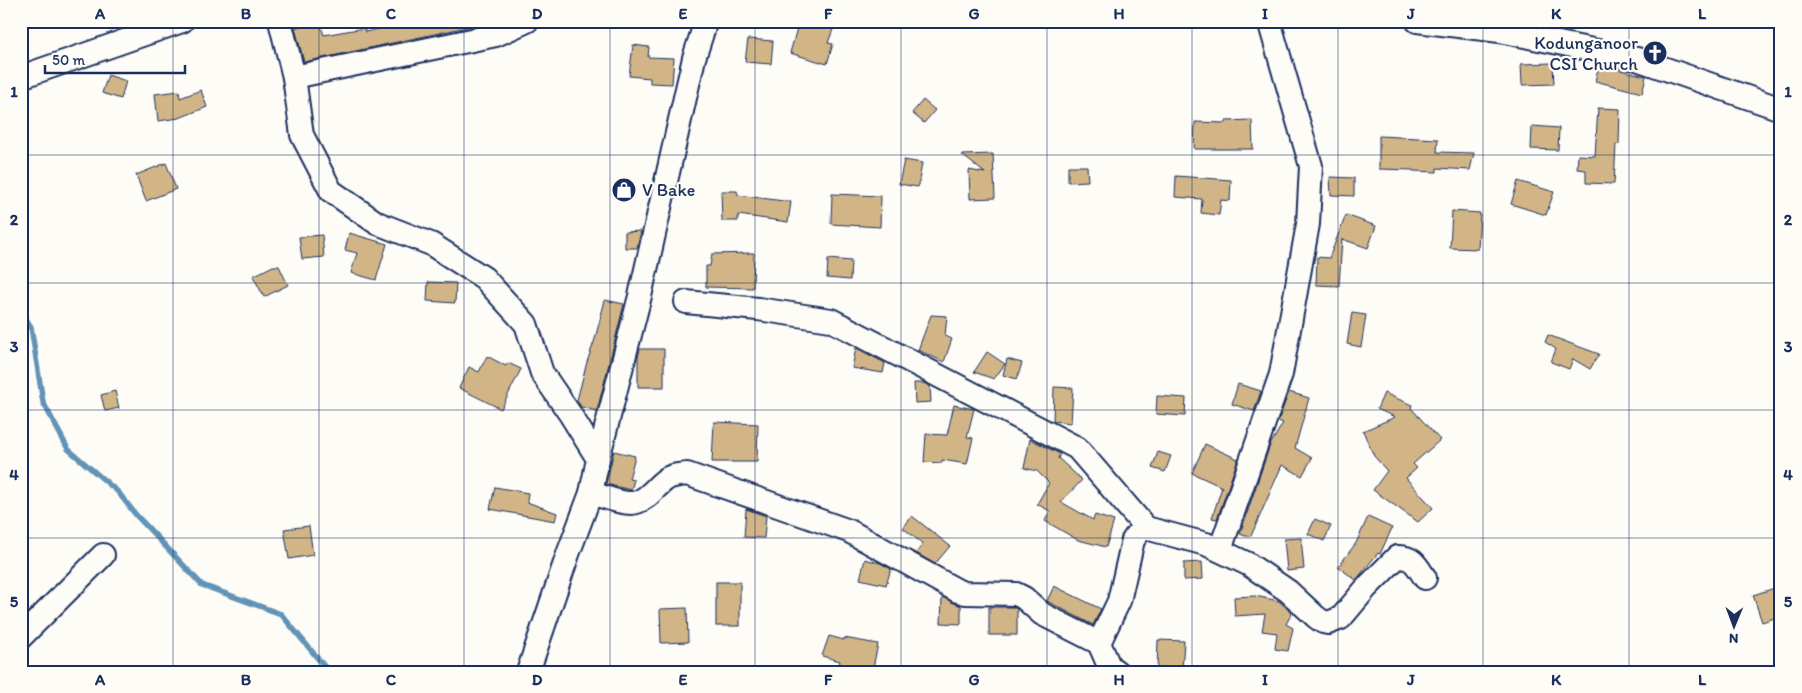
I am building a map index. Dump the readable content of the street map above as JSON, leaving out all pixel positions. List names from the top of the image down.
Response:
{
  "places": {
    "church": ["Kodunganoor CSI Church"],
    "shop": ["V Bake"]
  },
  "scale_bar": "50 m",
  "north": "bottom",
  "grid": {
    "columns": [
      "A",
      "B",
      "C",
      "D",
      "E",
      "F",
      "G",
      "H",
      "I",
      "J",
      "K",
      "L"
    ],
    "rows": [
      "1",
      "2",
      "3",
      "4",
      "5"
    ]
  }
}
